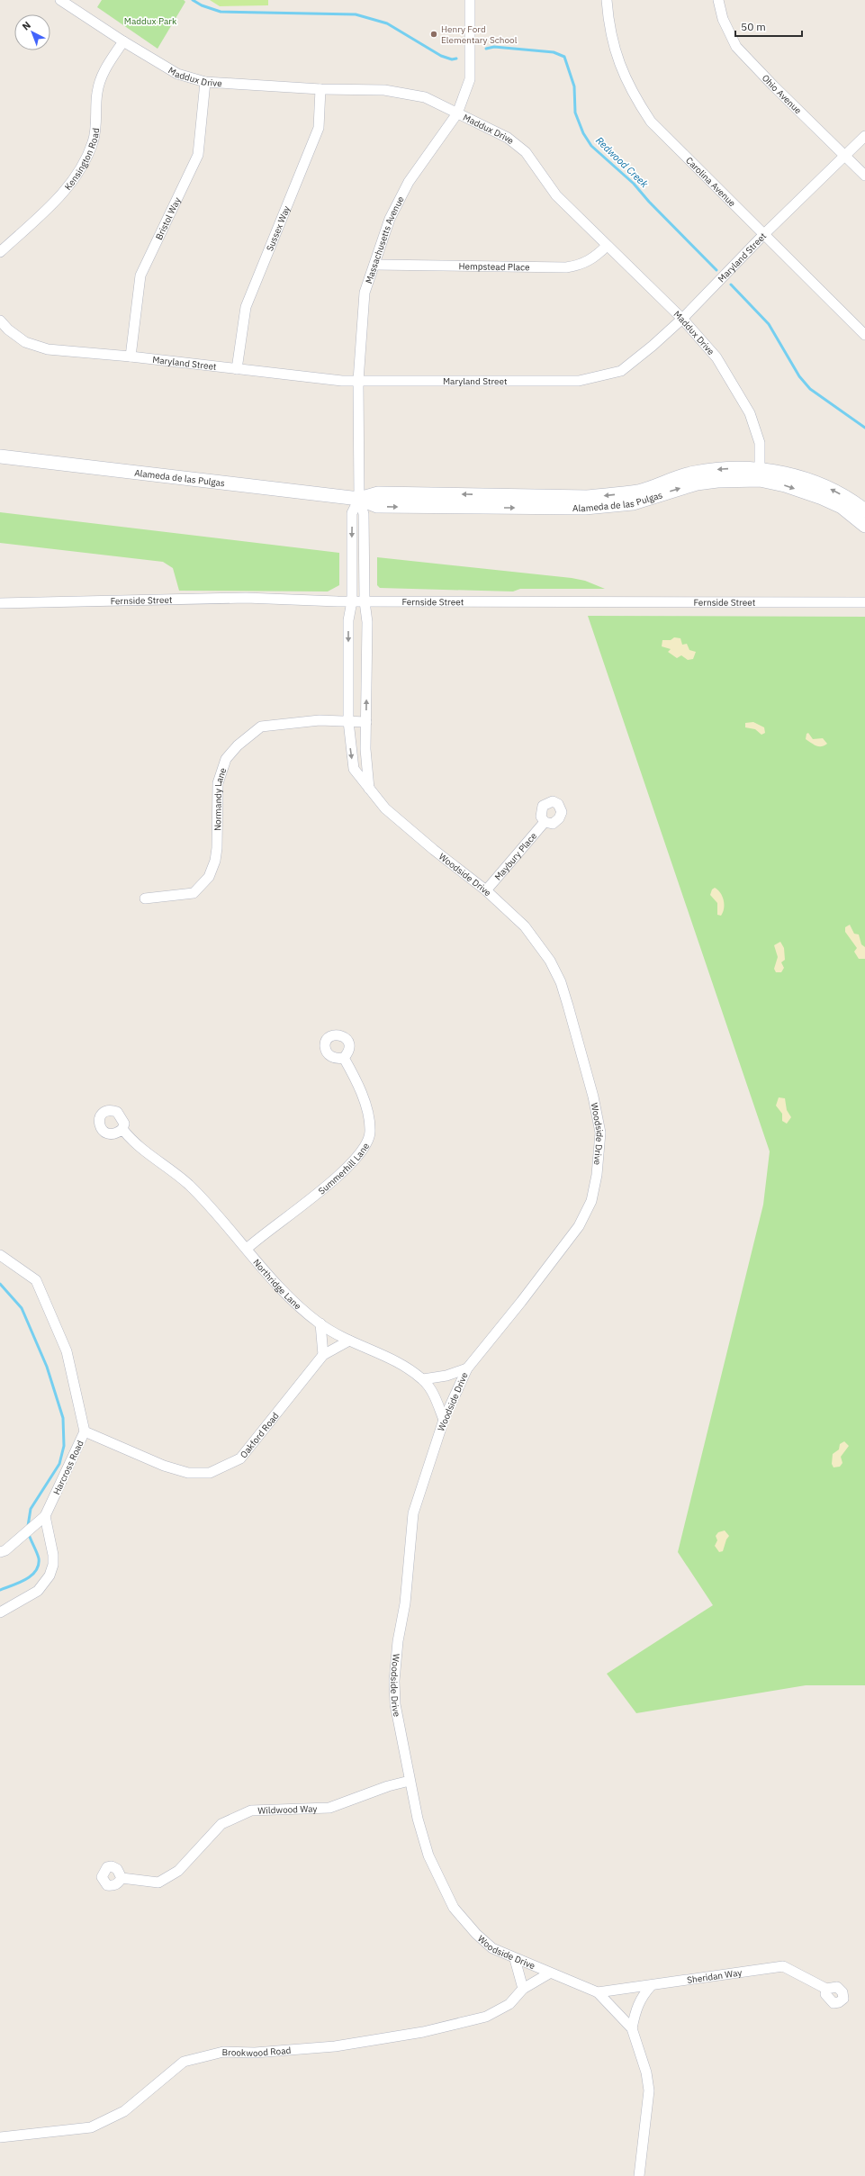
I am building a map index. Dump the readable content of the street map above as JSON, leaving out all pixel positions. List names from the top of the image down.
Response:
{
  "streets": {
    "main road": ["Alameda de las Pulgas"],
    "street": [
      "Maddux Drive",
      "Ohio Avenue",
      "Kensington Road",
      "Carolina Avenue",
      "Bristol Way",
      "Sussex Way",
      "Massachusetts Avenue",
      "Maryland Street",
      "Hempstead Place",
      "Fernside Street",
      "Normandy Lane",
      "Maybury Place",
      "Woodside Drive",
      "Summerhill Lane",
      "Northridge Lane",
      "Oakford Road",
      "Harcross Road",
      "Wildwood Way",
      "Sheridan Way",
      "Brookwood Road"
    ]
  },
  "crossings": [
    ["Maddux Drive", "Kensington Road"],
    ["Maddux Drive", "Bristol Way"],
    ["Maddux Drive", "Sussex Way"],
    ["Maddux Drive", "Massachusetts Avenue"],
    ["Maddux Drive", "Maryland Street"],
    ["Maddux Drive", "Hempstead Place"],
    ["Maddux Drive", "Alameda de las Pulgas"],
    ["Ohio Avenue", "Maryland Street"],
    ["Carolina Avenue", "Maryland Street"],
    ["Bristol Way", "Maryland Street"],
    ["Sussex Way", "Maryland Street"],
    ["Massachusetts Avenue", "Maryland Street"],
    ["Massachusetts Avenue", "Hempstead Place"],
    ["Massachusetts Avenue", "Alameda de las Pulgas"],
    ["Massachusetts Avenue", "Fernside Street"],
    ["Massachusetts Avenue", "Woodside Drive"],
    ["Fernside Street", "Woodside Drive"],
    ["Normandy Lane", "Woodside Drive"],
    ["Maybury Place", "Woodside Drive"],
    ["Woodside Drive", "Northridge Lane"],
    ["Woodside Drive", "Wildwood Way"],
    ["Woodside Drive", "Sheridan Way"],
    ["Woodside Drive", "Brookwood Road"],
    ["Summerhill Lane", "Northridge Lane"],
    ["Northridge Lane", "Oakford Road"],
    ["Oakford Road", "Harcross Road"]
  ],
  "water": ["Redwood Creek"],
  "parks": ["Maddux Park"],
  "places": ["Henry Ford Elementary School"],
  "scale_bar": "50 m",
  "north": "top left"
}
